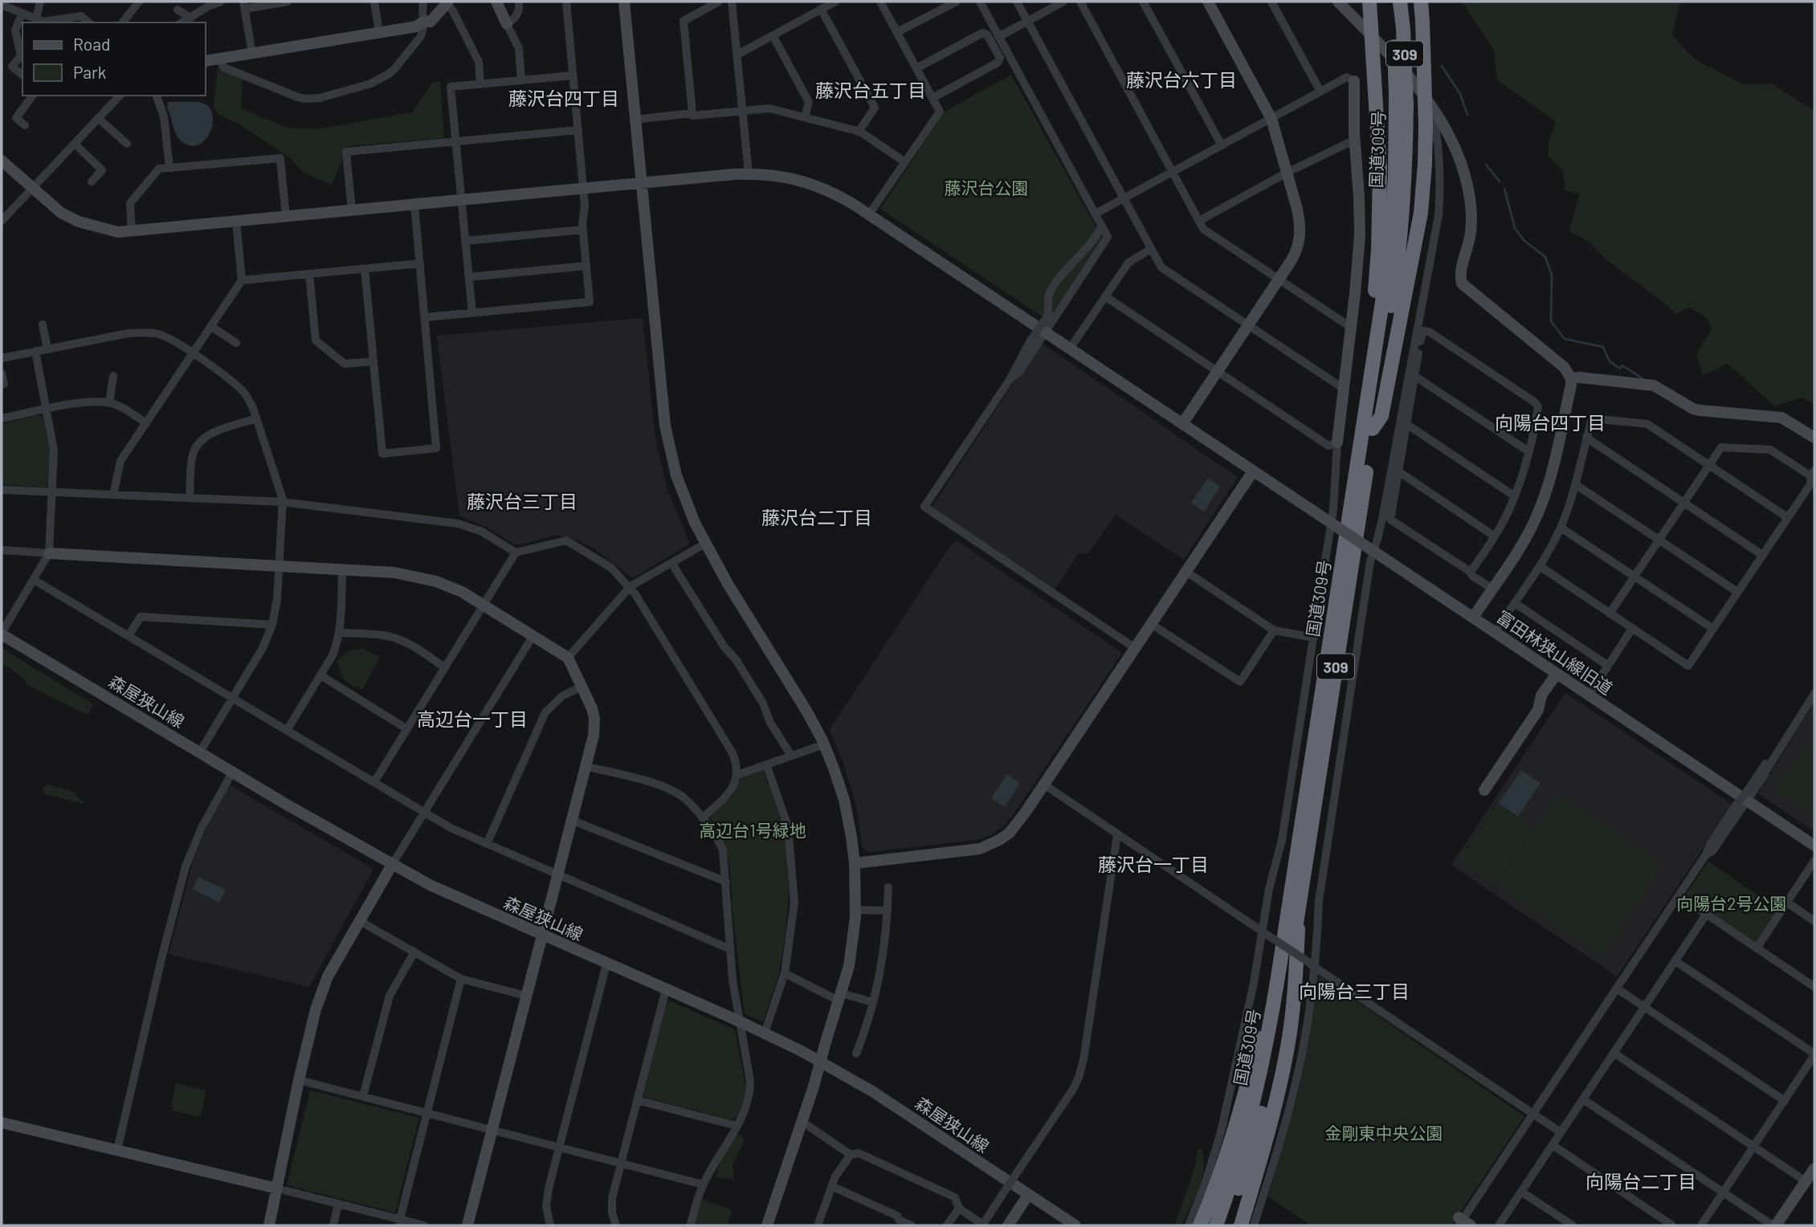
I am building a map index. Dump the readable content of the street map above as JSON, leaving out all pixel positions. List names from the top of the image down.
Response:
{
  "streets": {
    "highway": ["309", "国道309号"],
    "street": ["富田林狭山線旧道", "森屋狭山線"]
  },
  "crossings": [
    ["309", "国道309号"]
  ],
  "districts": [
    "藤沢台六丁目",
    "藤沢台五丁目",
    "藤沢台四丁目",
    "向陽台四丁目",
    "藤沢台三丁目",
    "藤沢台二丁目",
    "高辺台一丁目",
    "藤沢台一丁目",
    "向陽台三丁目",
    "向陽台二丁目"
  ],
  "parks": [
    "藤沢台公園",
    "高辺台1号緑地",
    "向陽台2号公園",
    "金剛東中央公園"
  ],
  "legend": ["Road", "Park"]
}
